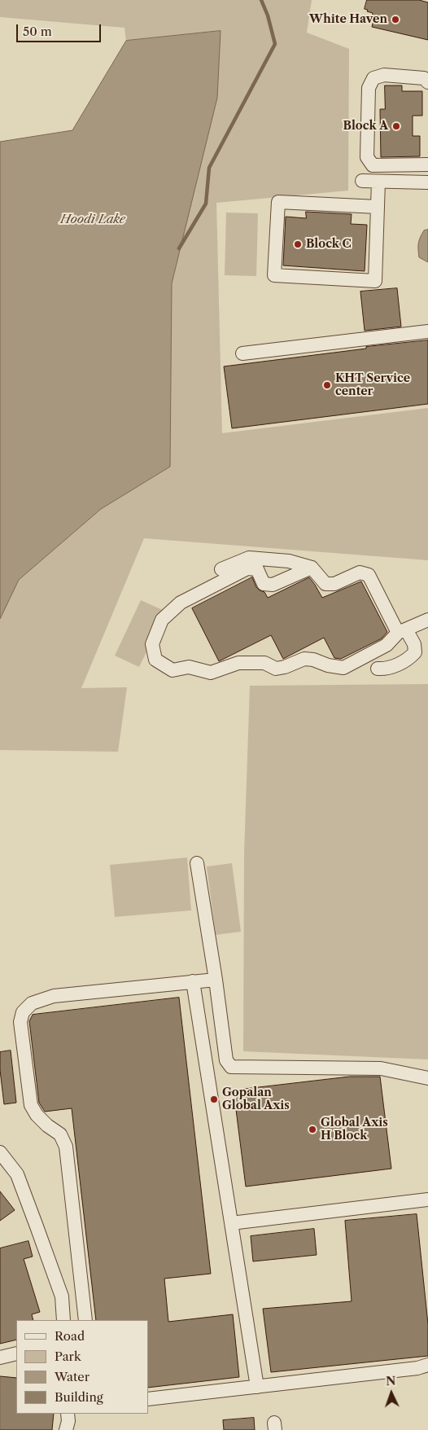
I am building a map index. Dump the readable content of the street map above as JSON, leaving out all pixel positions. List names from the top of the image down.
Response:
{
  "water": ["Hoodi Lake"],
  "places": [
    "White Haven",
    "Block A",
    "Block C",
    "KHT Service center",
    "Gopalan Global Axis",
    "Global Axis H Block"
  ],
  "legend": [
    "Road",
    "Park",
    "Water",
    "Building"
  ],
  "scale_bar": "50 m",
  "north": "top"
}
